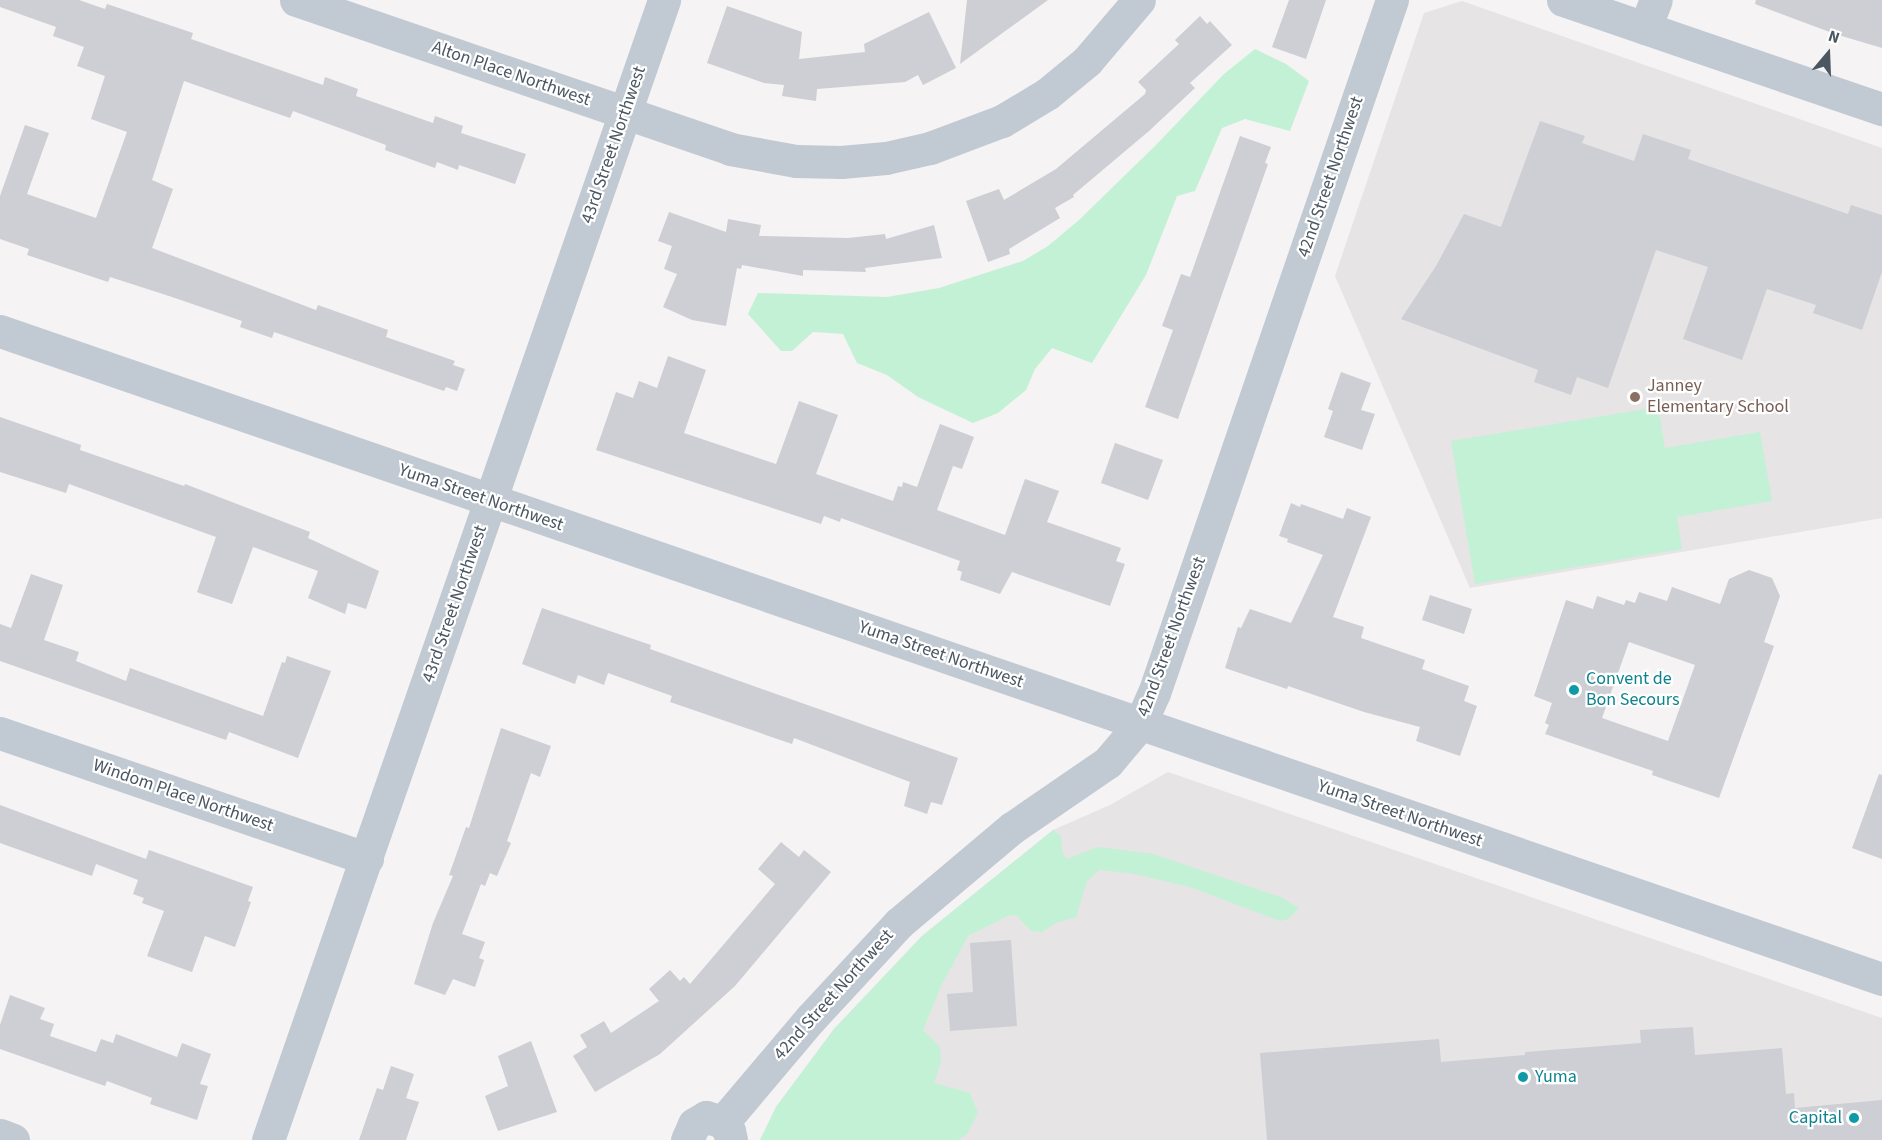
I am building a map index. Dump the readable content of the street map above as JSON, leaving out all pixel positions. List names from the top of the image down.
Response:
{
  "streets": {
    "street": [
      "Alton Place Northwest",
      "43rd Street Northwest",
      "42nd Street Northwest",
      "Yuma Street Northwest",
      "Windom Place Northwest"
    ]
  },
  "crossings": [
    ["Alton Place Northwest", "43rd Street Northwest"],
    ["43rd Street Northwest", "Yuma Street Northwest"],
    ["43rd Street Northwest", "Windom Place Northwest"],
    ["42nd Street Northwest", "Yuma Street Northwest"]
  ],
  "places": [
    "Janney Elementary School",
    "Convent de Bon Secours",
    "Yuma",
    "Capital"
  ],
  "north": "top"
}
